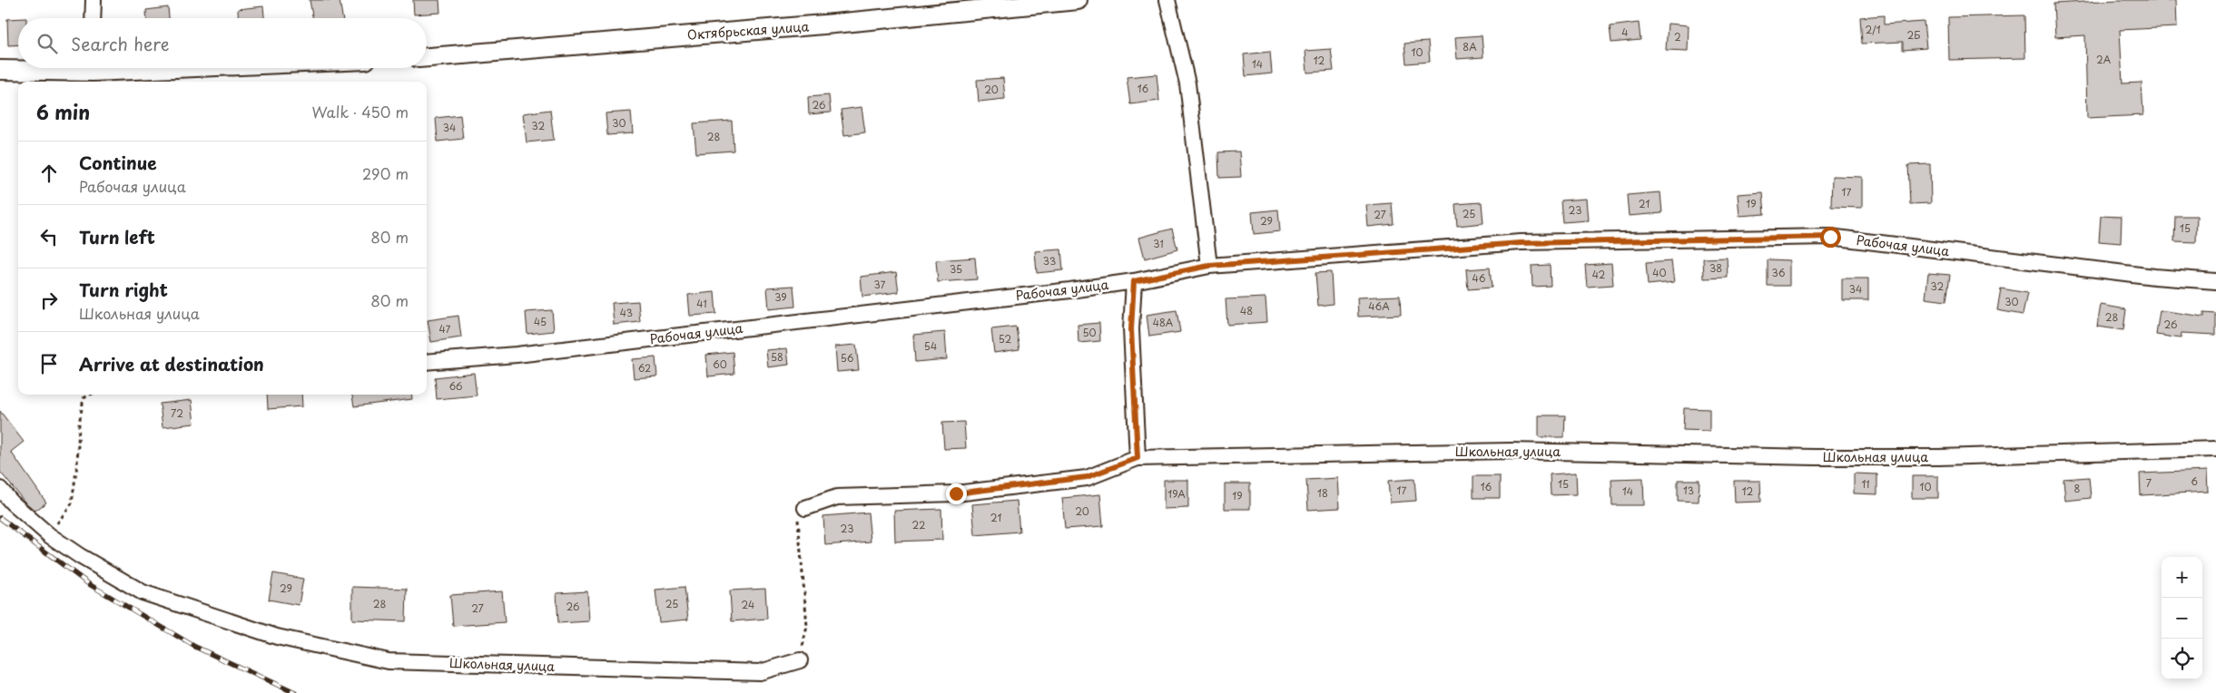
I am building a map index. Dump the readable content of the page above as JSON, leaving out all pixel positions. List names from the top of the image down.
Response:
{
  "streets": {
    "street": ["Октябрьская улица", "Рабочая улица", "Школьная улица"]
  },
  "house_numbers": [
    "2/1",
    "4",
    "2Б",
    "2",
    "8А",
    "10",
    "2А",
    "12",
    "14",
    "16",
    "20",
    "26",
    "30",
    "32",
    "34",
    "28",
    "17",
    "21",
    "19",
    "23",
    "25",
    "27",
    "29",
    "15",
    "31",
    "33",
    "38",
    "35",
    "40",
    "36",
    "42",
    "46",
    "37",
    "32",
    "34",
    "39",
    "30",
    "41",
    "46А",
    "48",
    "43",
    "28",
    "45",
    "48А",
    "26",
    "47",
    "50",
    "52",
    "54",
    "58",
    "56",
    "60",
    "62",
    "66",
    "72",
    "6",
    "7",
    "15",
    "11",
    "16",
    "10",
    "8",
    "17",
    "13",
    "14",
    "12",
    "18",
    "19А",
    "19",
    "20",
    "21",
    "22",
    "23",
    "29",
    "28",
    "25",
    "24",
    "26",
    "27"
  ],
  "page": {
    "search": "Search here",
    "heading": ["6 min", "Walk · 450 m"],
    "list": [
      ["Continue", "Рабочая улица", "290 m"],
      ["Turn left", "80 m"],
      ["Turn right", "Школьная улица", "80 m"],
      "Arrive at destination"
    ],
    "map_buttons": ["+", "−"]
  }
}
